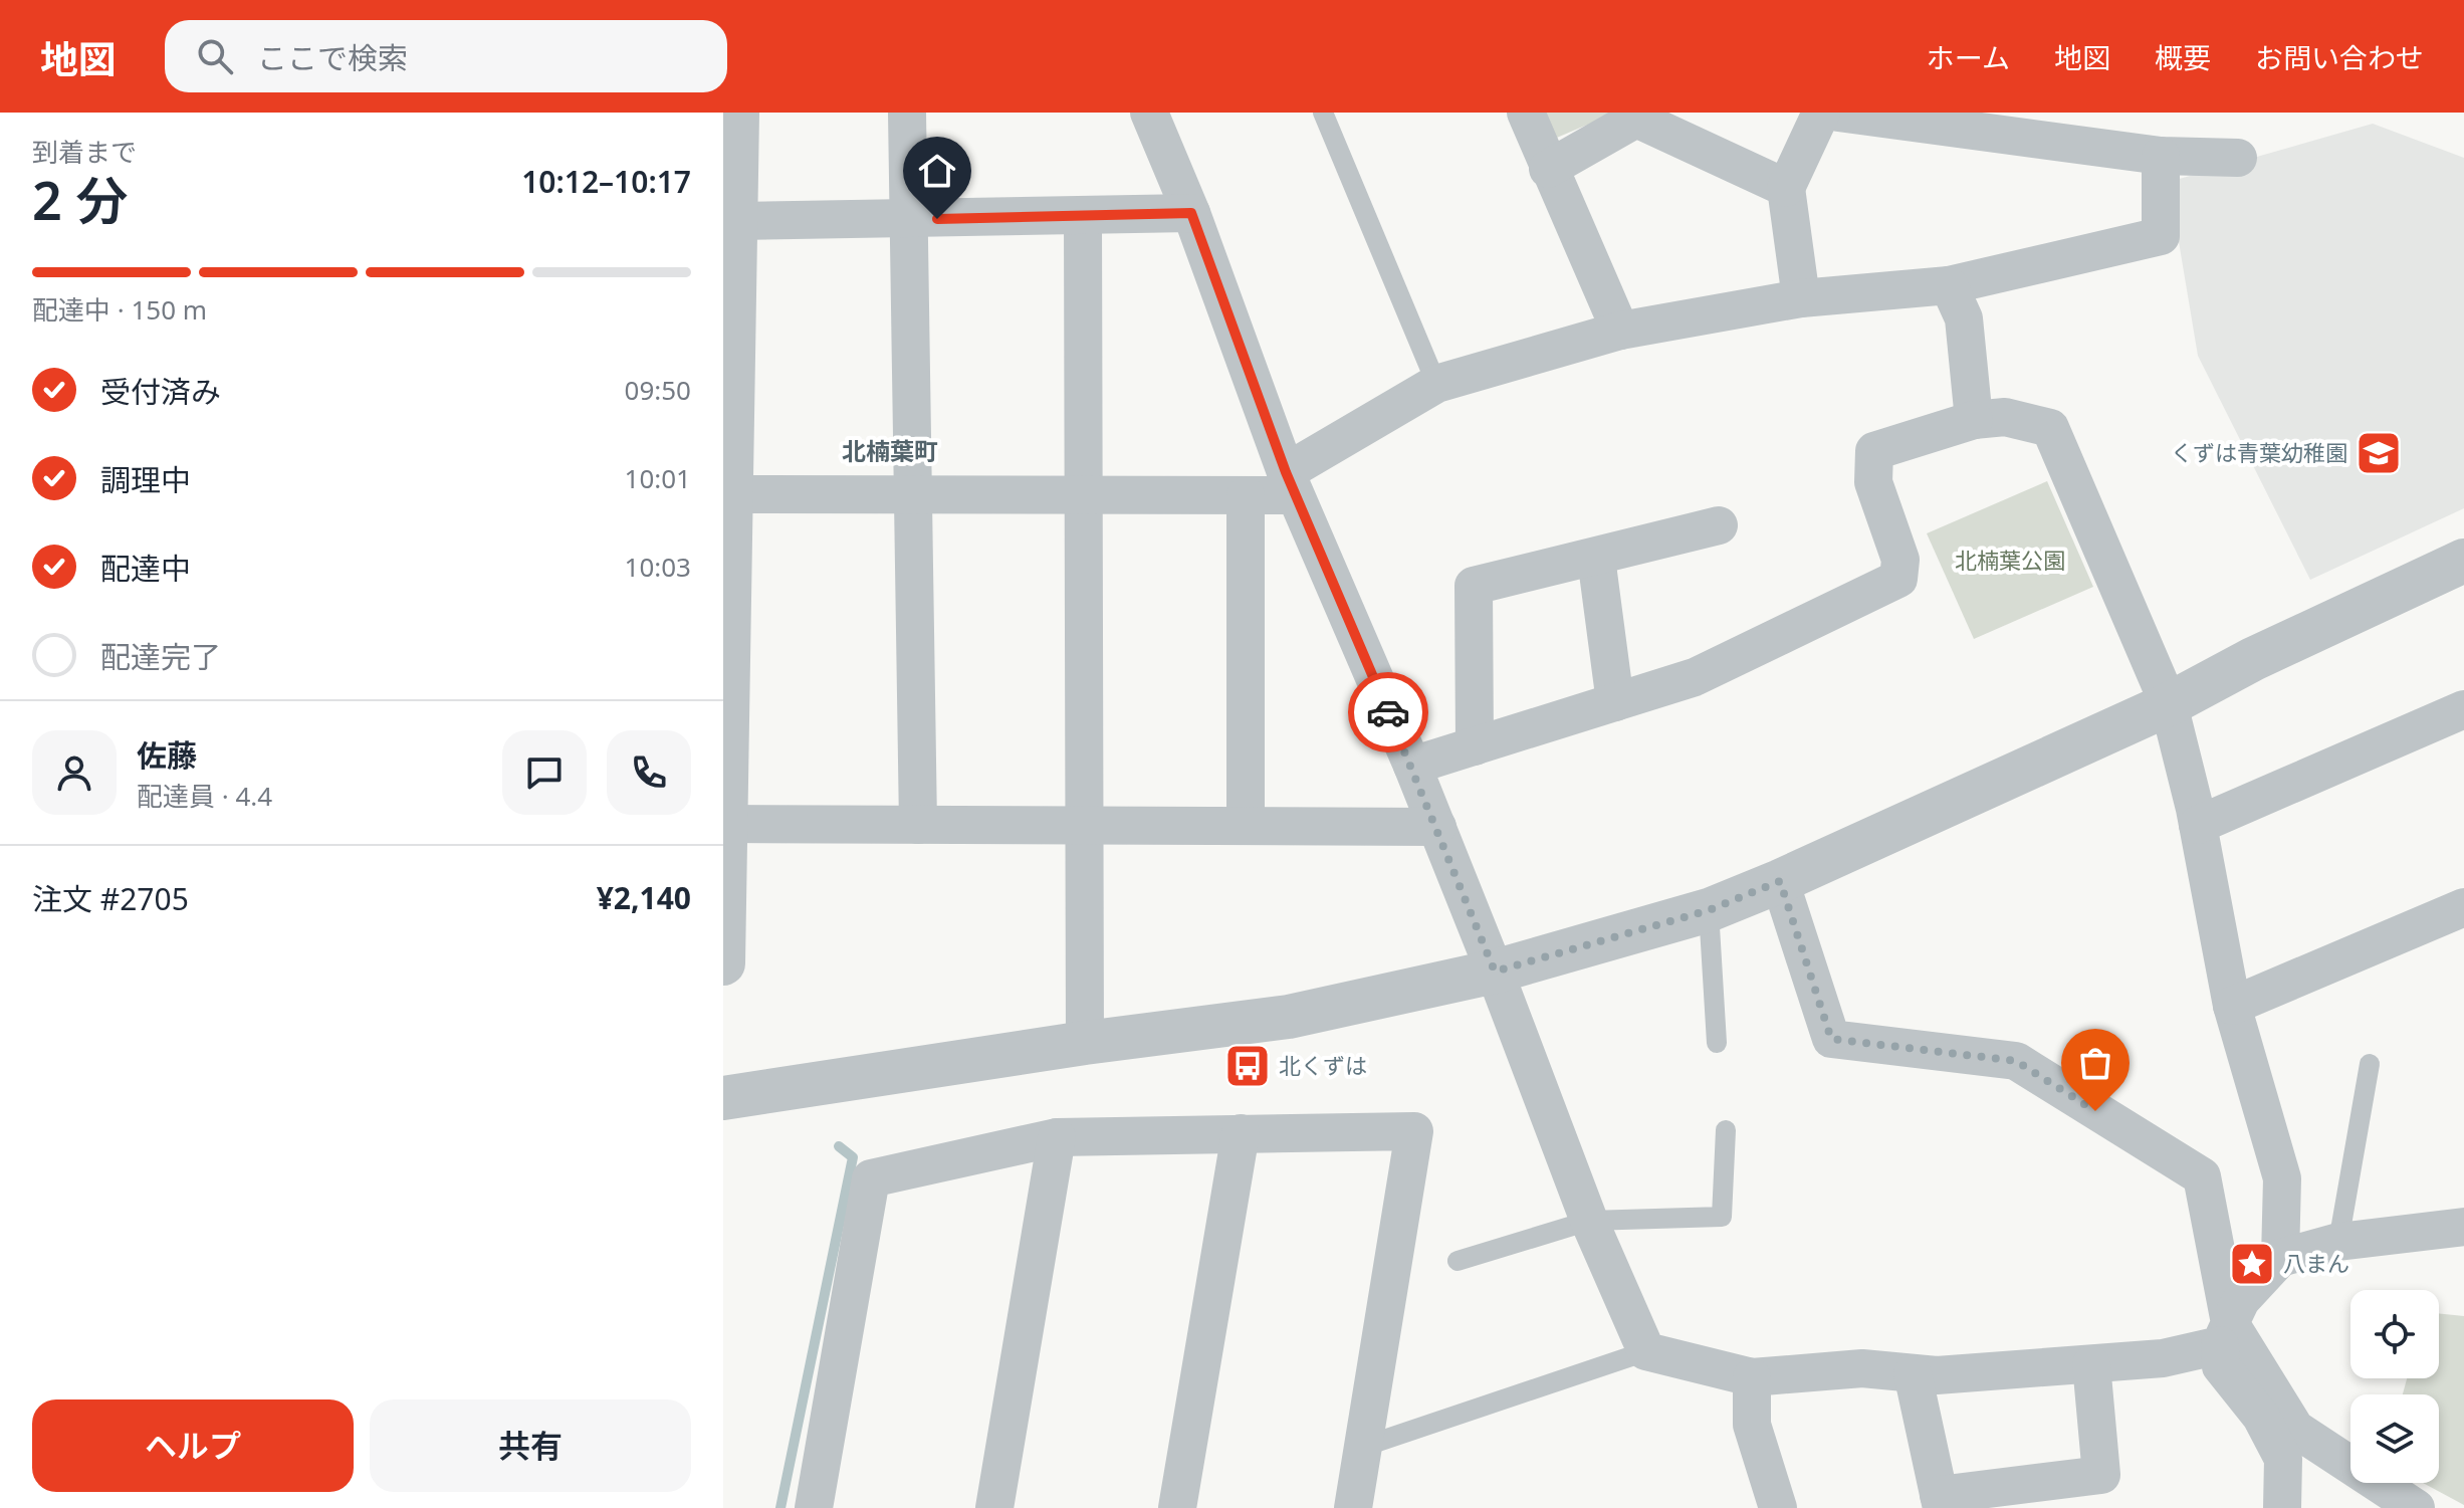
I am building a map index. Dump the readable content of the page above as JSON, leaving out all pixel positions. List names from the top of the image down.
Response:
{
  "districts": ["北楠葉町"],
  "parks": ["北楠葉公園"],
  "places": {
    "school or university": ["くずは青葉幼稚園"],
    "bus stop": ["北くずは"],
    "place": ["八まん"]
  },
  "page": {
    "header": "地図",
    "search": "ここで検索",
    "nav": [
      "ホーム",
      "地図",
      "概要",
      "お問い合わせ"
    ],
    "heading": ["2 分", "到着まで", "10:12–10:17"],
    "panel": [
      "佐藤",
      "配達員 · 4.4",
      "注文 #2705",
      "¥2,140"
    ],
    "bar": "配達中 · 150 m",
    "list": [
      ["受付済み", "09:50"],
      ["調理中", "10:01"],
      ["配達中", "10:03"],
      "配達完了"
    ],
    "buttons": ["ヘルプ", "共有"]
  }
}
